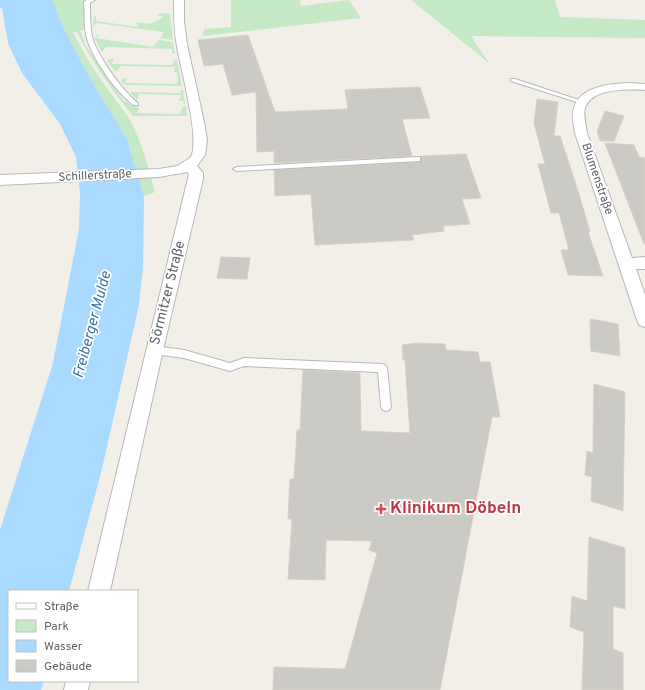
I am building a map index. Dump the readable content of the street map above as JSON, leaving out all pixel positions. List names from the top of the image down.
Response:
{
  "streets": {
    "street": ["Schillerstraße", "Blumenstraße", "Sörmitzer Straße"]
  },
  "crossings": [
    ["Schillerstraße", "Sörmitzer Straße"]
  ],
  "water": ["Freiberger Mulde"],
  "places": {
    "health": ["Klinikum Döbeln"]
  },
  "legend": [
    "Straße",
    "Park",
    "Wasser",
    "Gebäude"
  ]
}
